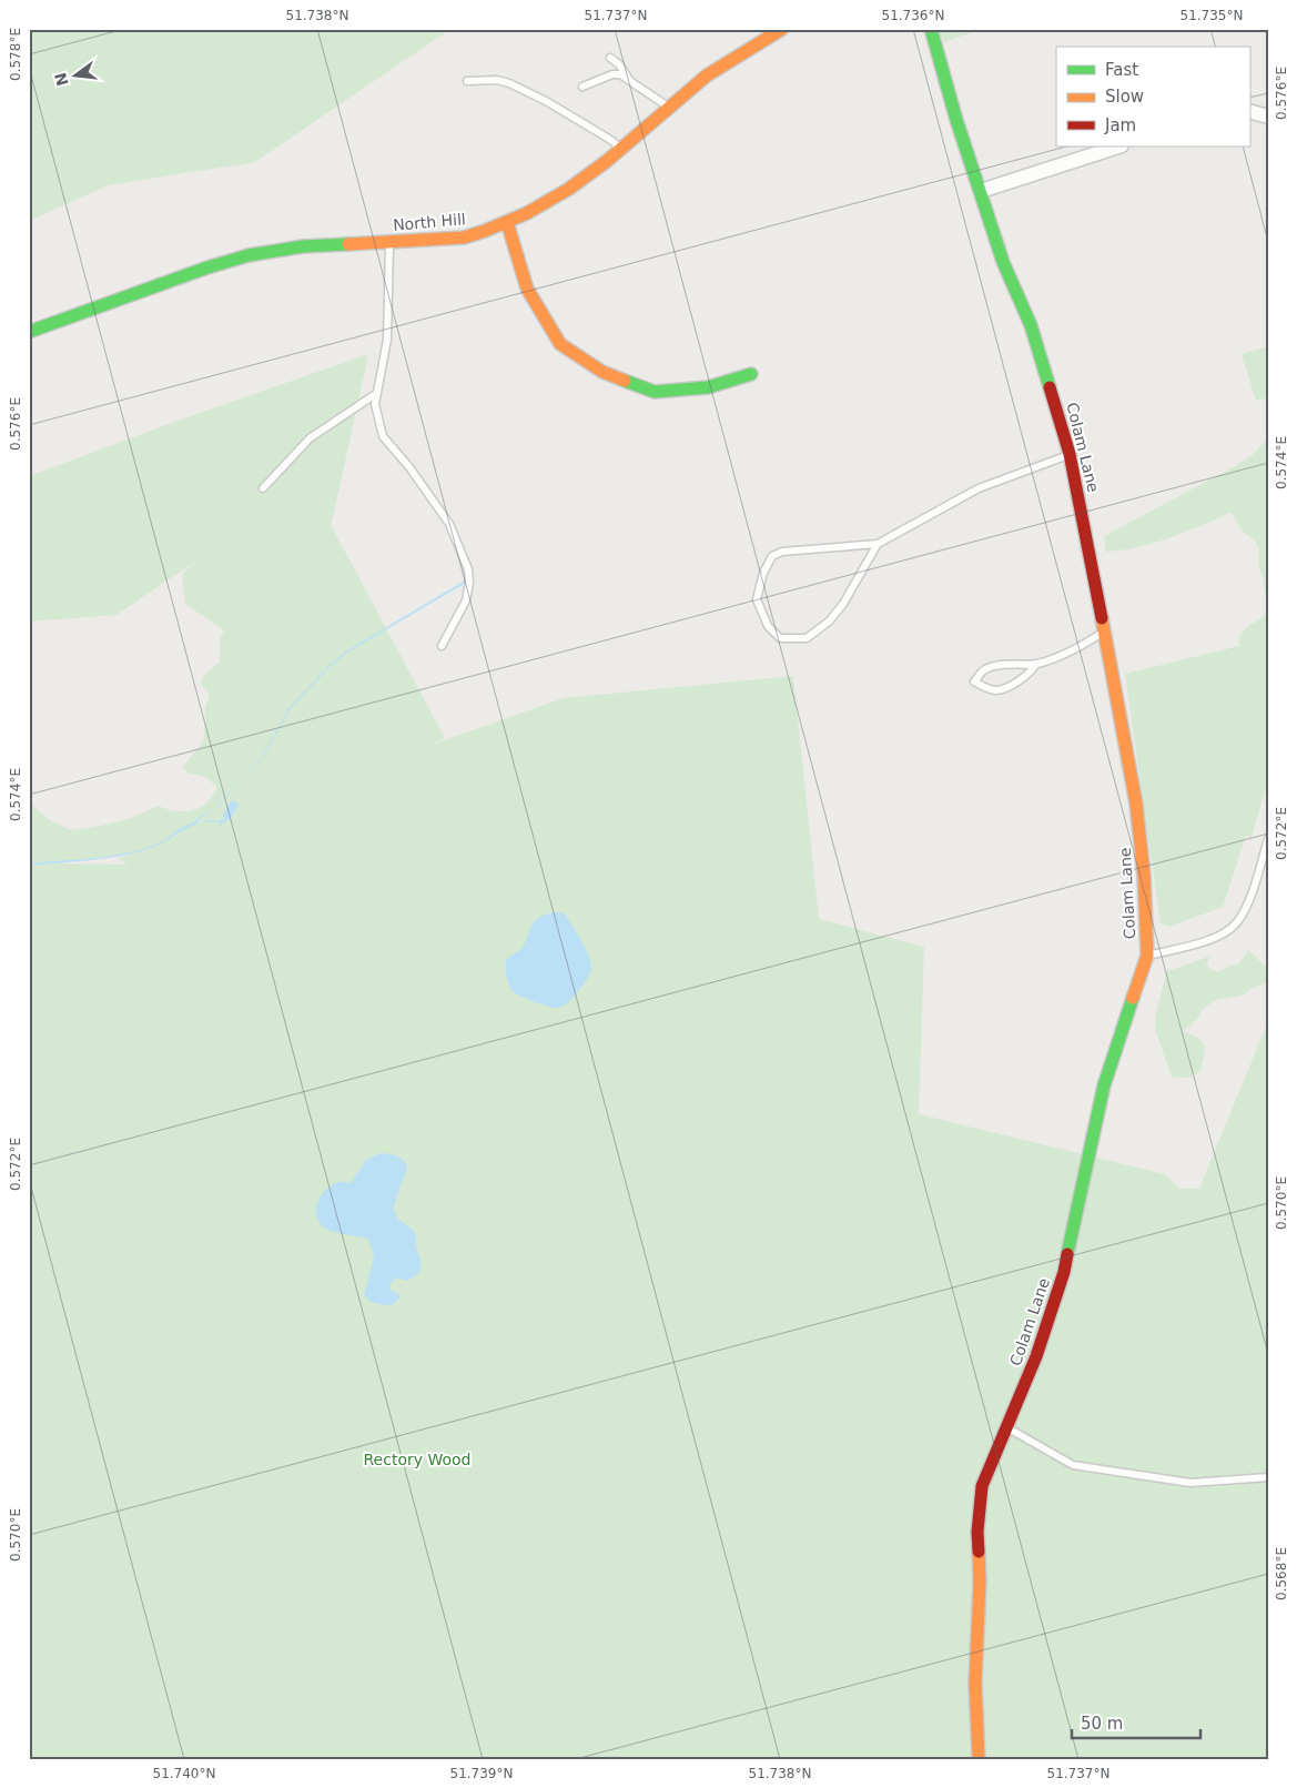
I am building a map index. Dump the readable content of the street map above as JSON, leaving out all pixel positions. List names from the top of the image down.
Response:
{
  "streets": {
    "street": ["North Hill", "Colam Lane"]
  },
  "parks": ["Rectory Wood"],
  "legend": ["Fast", "Slow", "Jam"],
  "scale_bar": "50 m",
  "north": "left",
  "coordinates": [
    "51.738°N",
    "51.737°N",
    "51.736°N",
    "51.735°N",
    "0.578°E",
    "0.576°E",
    "0.574°E",
    "0.572°E",
    "0.570°E",
    "0.568°E",
    "51.740°N",
    "51.739°N"
  ]
}
